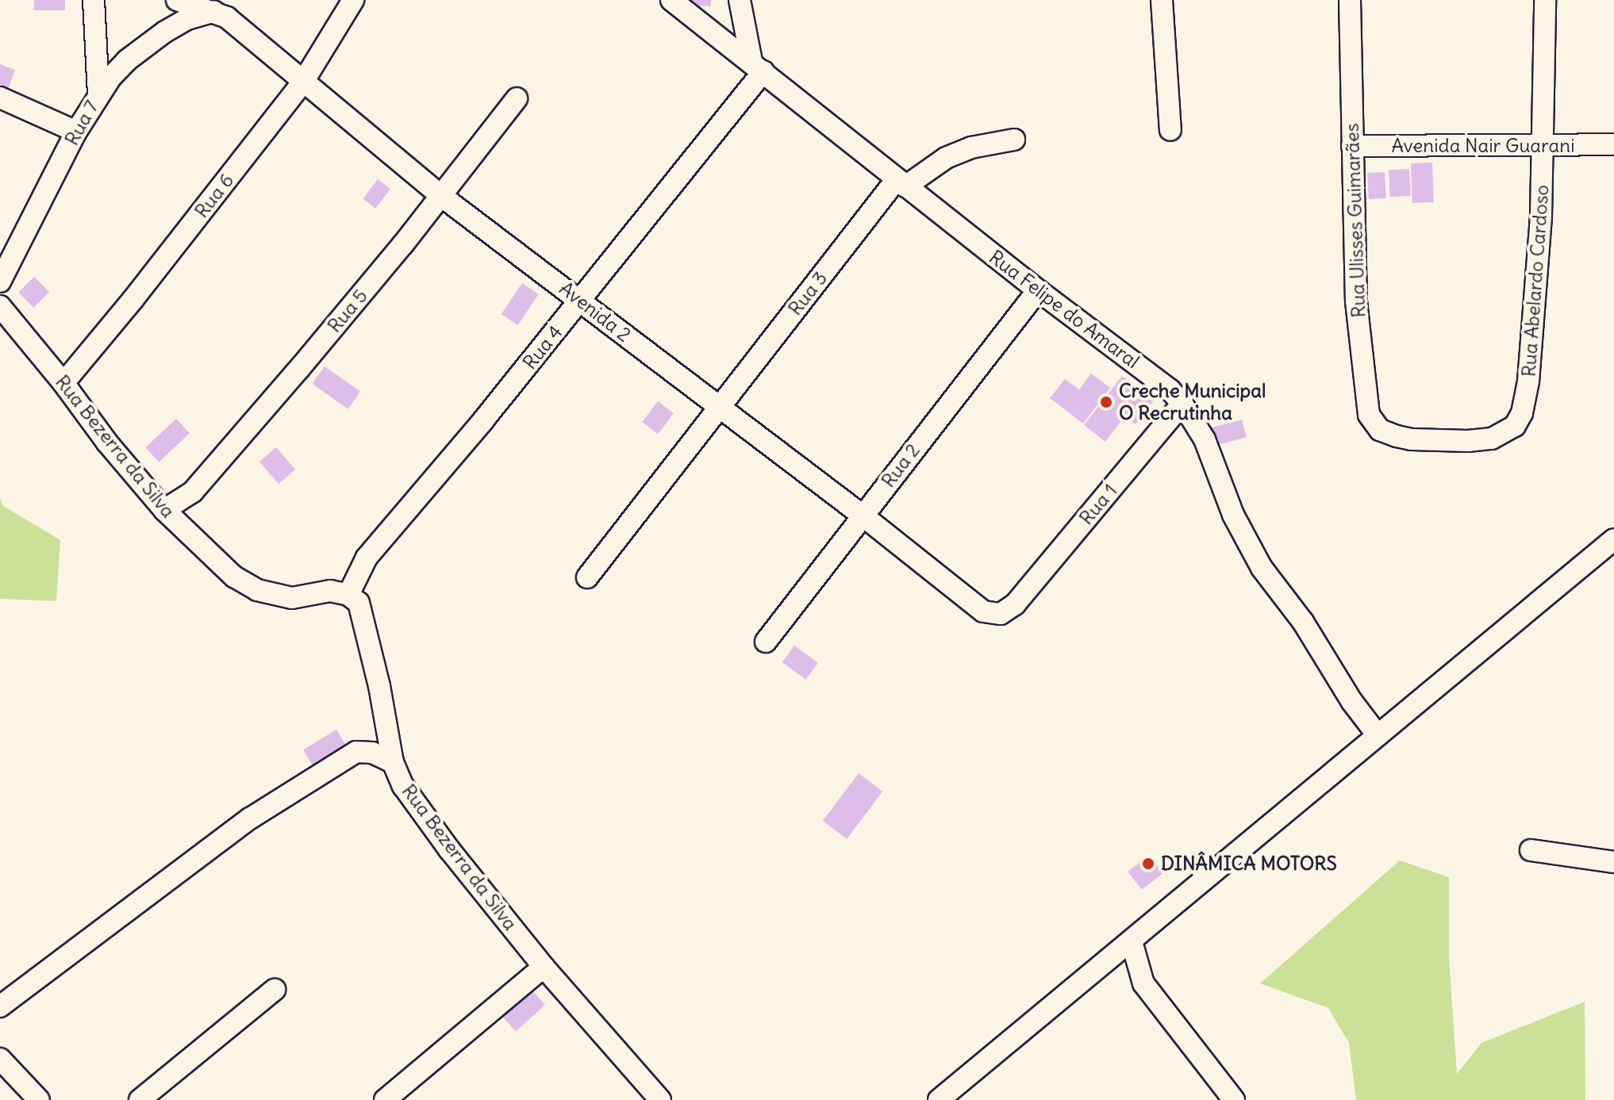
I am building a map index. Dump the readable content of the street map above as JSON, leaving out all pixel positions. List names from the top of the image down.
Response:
{
  "streets": {
    "street": [
      "Rua 7",
      "Avenida Nair Guarani",
      "Rua 6",
      "Rua Ulisses Guimarães",
      "Rua Abelardo Cardoso",
      "Rua 3",
      "Rua Felipe do Amaral",
      "Rua 5",
      "Avenida 2",
      "Rua 4",
      "Rua Bezerra da Silva",
      "Rua 2",
      "Rua 1"
    ]
  },
  "crossings": [
    ["Rua 7", "Avenida 2"],
    ["Avenida Nair Guarani", "Rua Ulisses Guimarães"],
    ["Avenida Nair Guarani", "Rua Abelardo Cardoso"],
    ["Rua 6", "Avenida 2"],
    ["Rua 6", "Rua Bezerra da Silva"],
    ["Rua Ulisses Guimarães", "Rua Abelardo Cardoso"],
    ["Rua 3", "Rua Felipe do Amaral"],
    ["Rua 3", "Avenida 2"],
    ["Rua Felipe do Amaral", "Rua 4"],
    ["Rua Felipe do Amaral", "Rua 2"],
    ["Rua Felipe do Amaral", "Rua 1"],
    ["Rua 5", "Avenida 2"],
    ["Rua 5", "Rua Bezerra da Silva"],
    ["Avenida 2", "Rua 4"],
    ["Avenida 2", "Rua 2"],
    ["Avenida 2", "Rua 1"],
    ["Rua 4", "Rua Bezerra da Silva"]
  ],
  "places": ["Creche Municipal O Recrutinha", "DINÂMICA MOTORS"]
}
